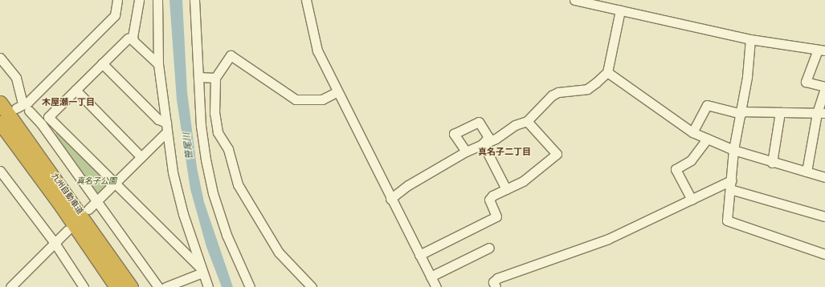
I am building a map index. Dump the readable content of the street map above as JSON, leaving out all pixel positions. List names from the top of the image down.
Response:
{
  "streets": {
    "highway": ["九州自動車道"]
  },
  "districts": ["木屋瀬一丁目", "真名子二丁目"],
  "water": ["笹尾川"],
  "parks": ["真名子公園"]
}
